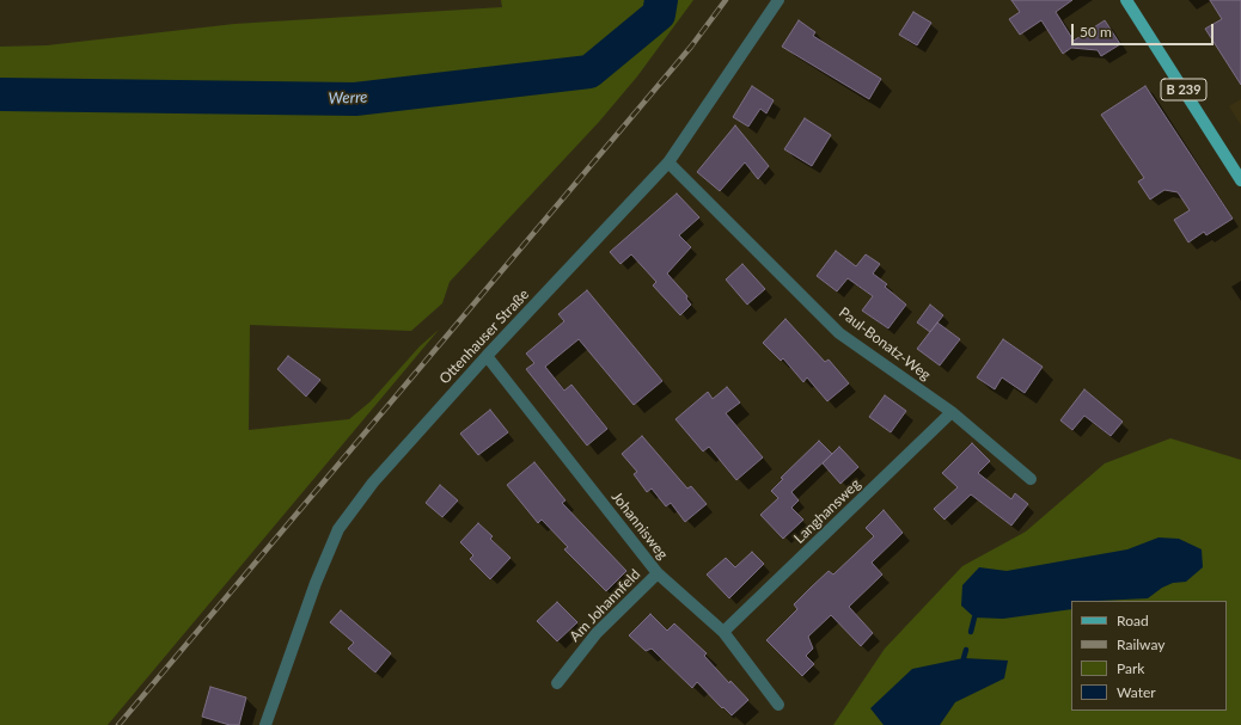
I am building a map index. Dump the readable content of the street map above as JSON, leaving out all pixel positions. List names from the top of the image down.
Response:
{
  "streets": {
    "main road": ["B 239"],
    "street": [
      "Ottenhauser Straße",
      "Paul-Bonatz-Weg",
      "Langhansweg",
      "Johannisweg",
      "Am Johannfeld"
    ]
  },
  "crossings": [
    ["Ottenhauser Straße", "Paul-Bonatz-Weg"],
    ["Ottenhauser Straße", "Johannisweg"],
    ["Paul-Bonatz-Weg", "Langhansweg"],
    ["Langhansweg", "Johannisweg"],
    ["Johannisweg", "Am Johannfeld"]
  ],
  "water": ["Werre"],
  "legend": [
    "Road",
    "Railway",
    "Park",
    "Water"
  ],
  "scale_bar": "50 m"
}
